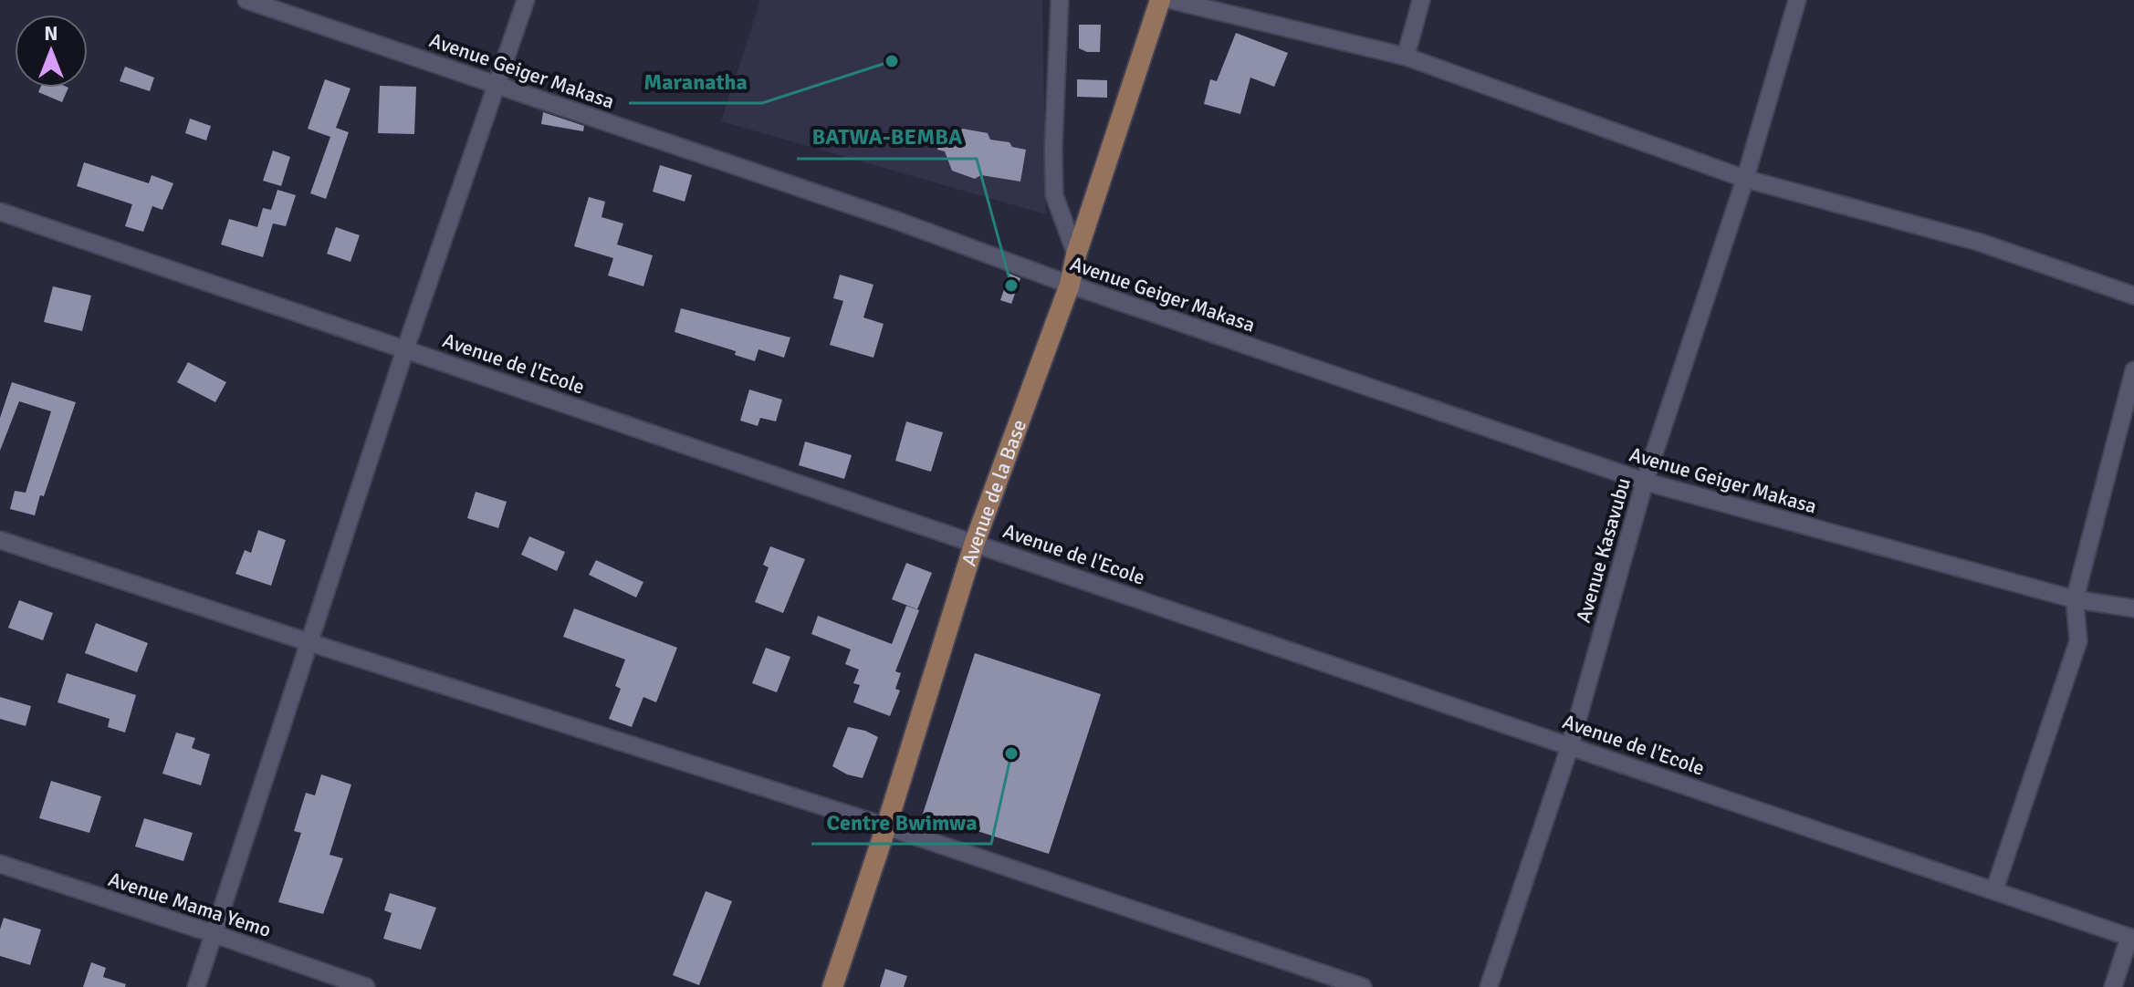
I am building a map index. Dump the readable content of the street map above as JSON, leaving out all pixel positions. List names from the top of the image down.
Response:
{
  "streets": {
    "main road": ["Avenue de la Base"],
    "street": [
      "Avenue Geiger Makasa",
      "Avenue de l'Ecole",
      "Avenue Kasavubu",
      "Avenue Mama Yemo"
    ]
  },
  "crossings": [
    ["Avenue Geiger Makasa", "Avenue de la Base"],
    ["Avenue Geiger Makasa", "Avenue Kasavubu"],
    ["Avenue de l'Ecole", "Avenue de la Base"],
    ["Avenue de l'Ecole", "Avenue Kasavubu"]
  ],
  "places": ["Maranatha", "BATWA-BEMBA", "Centre Bwimwa"],
  "north": "top"
}
